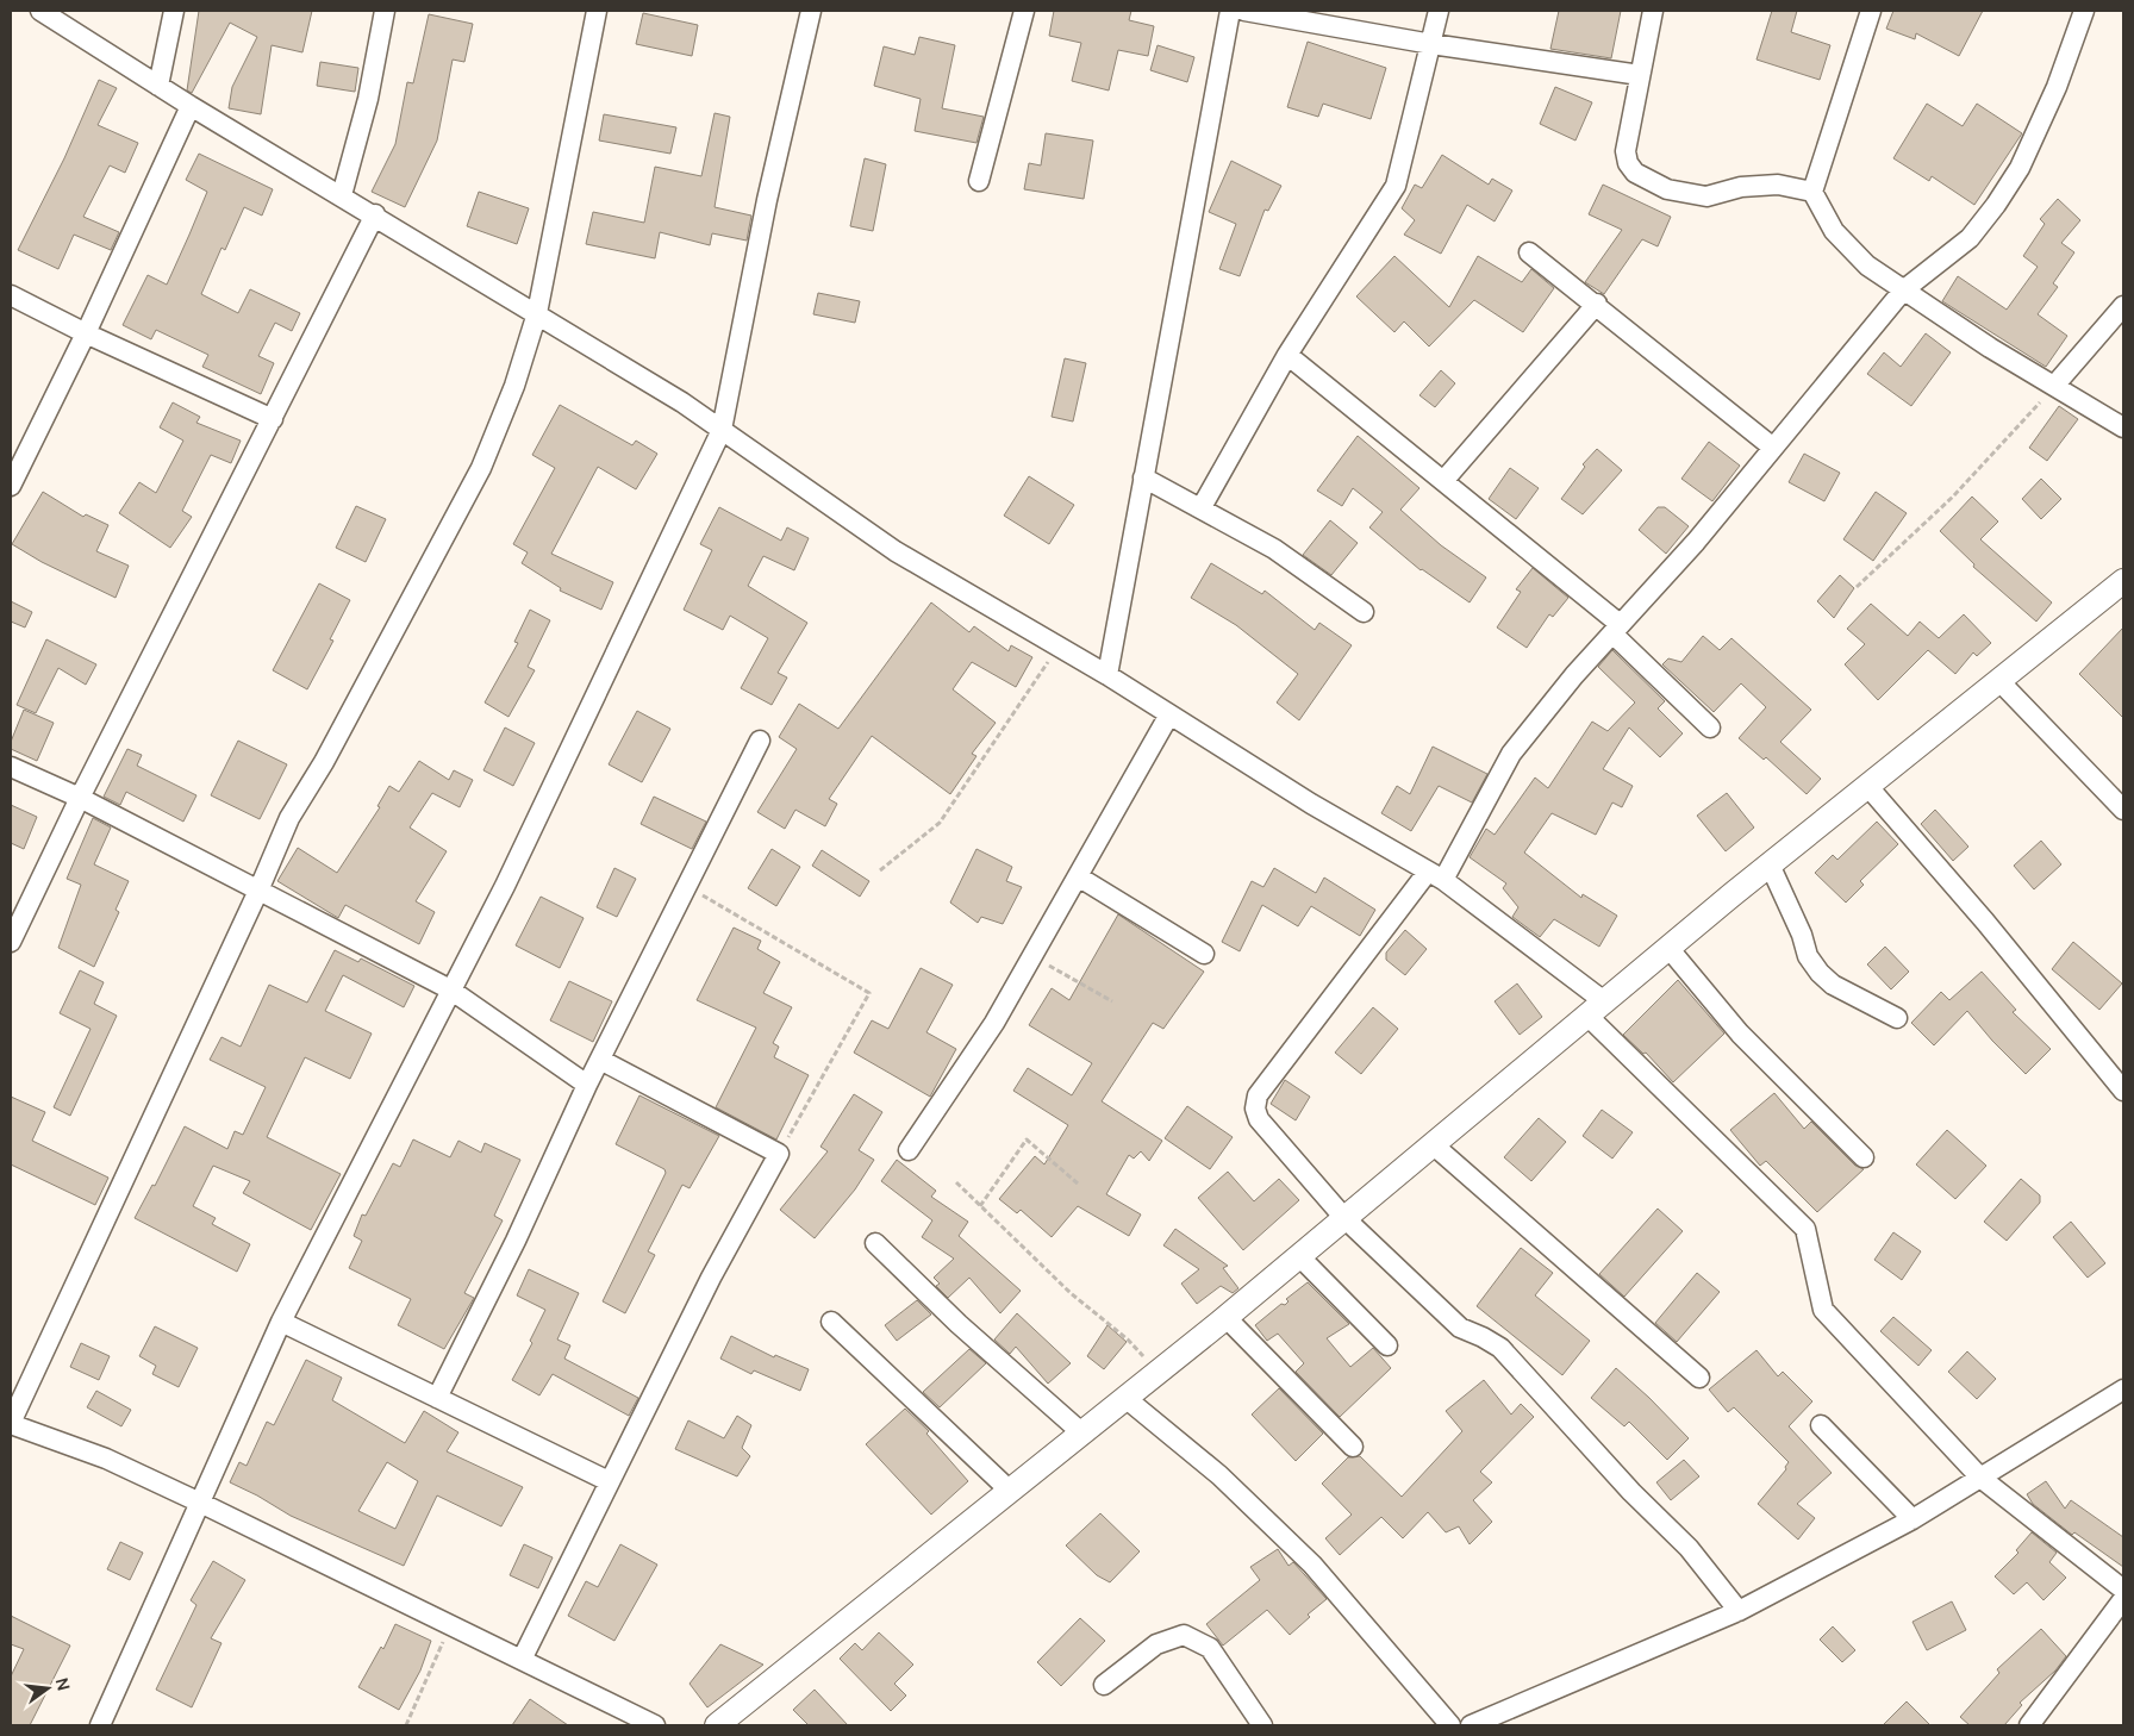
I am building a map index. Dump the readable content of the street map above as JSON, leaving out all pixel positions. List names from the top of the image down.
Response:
{
  "north": "right"
}
